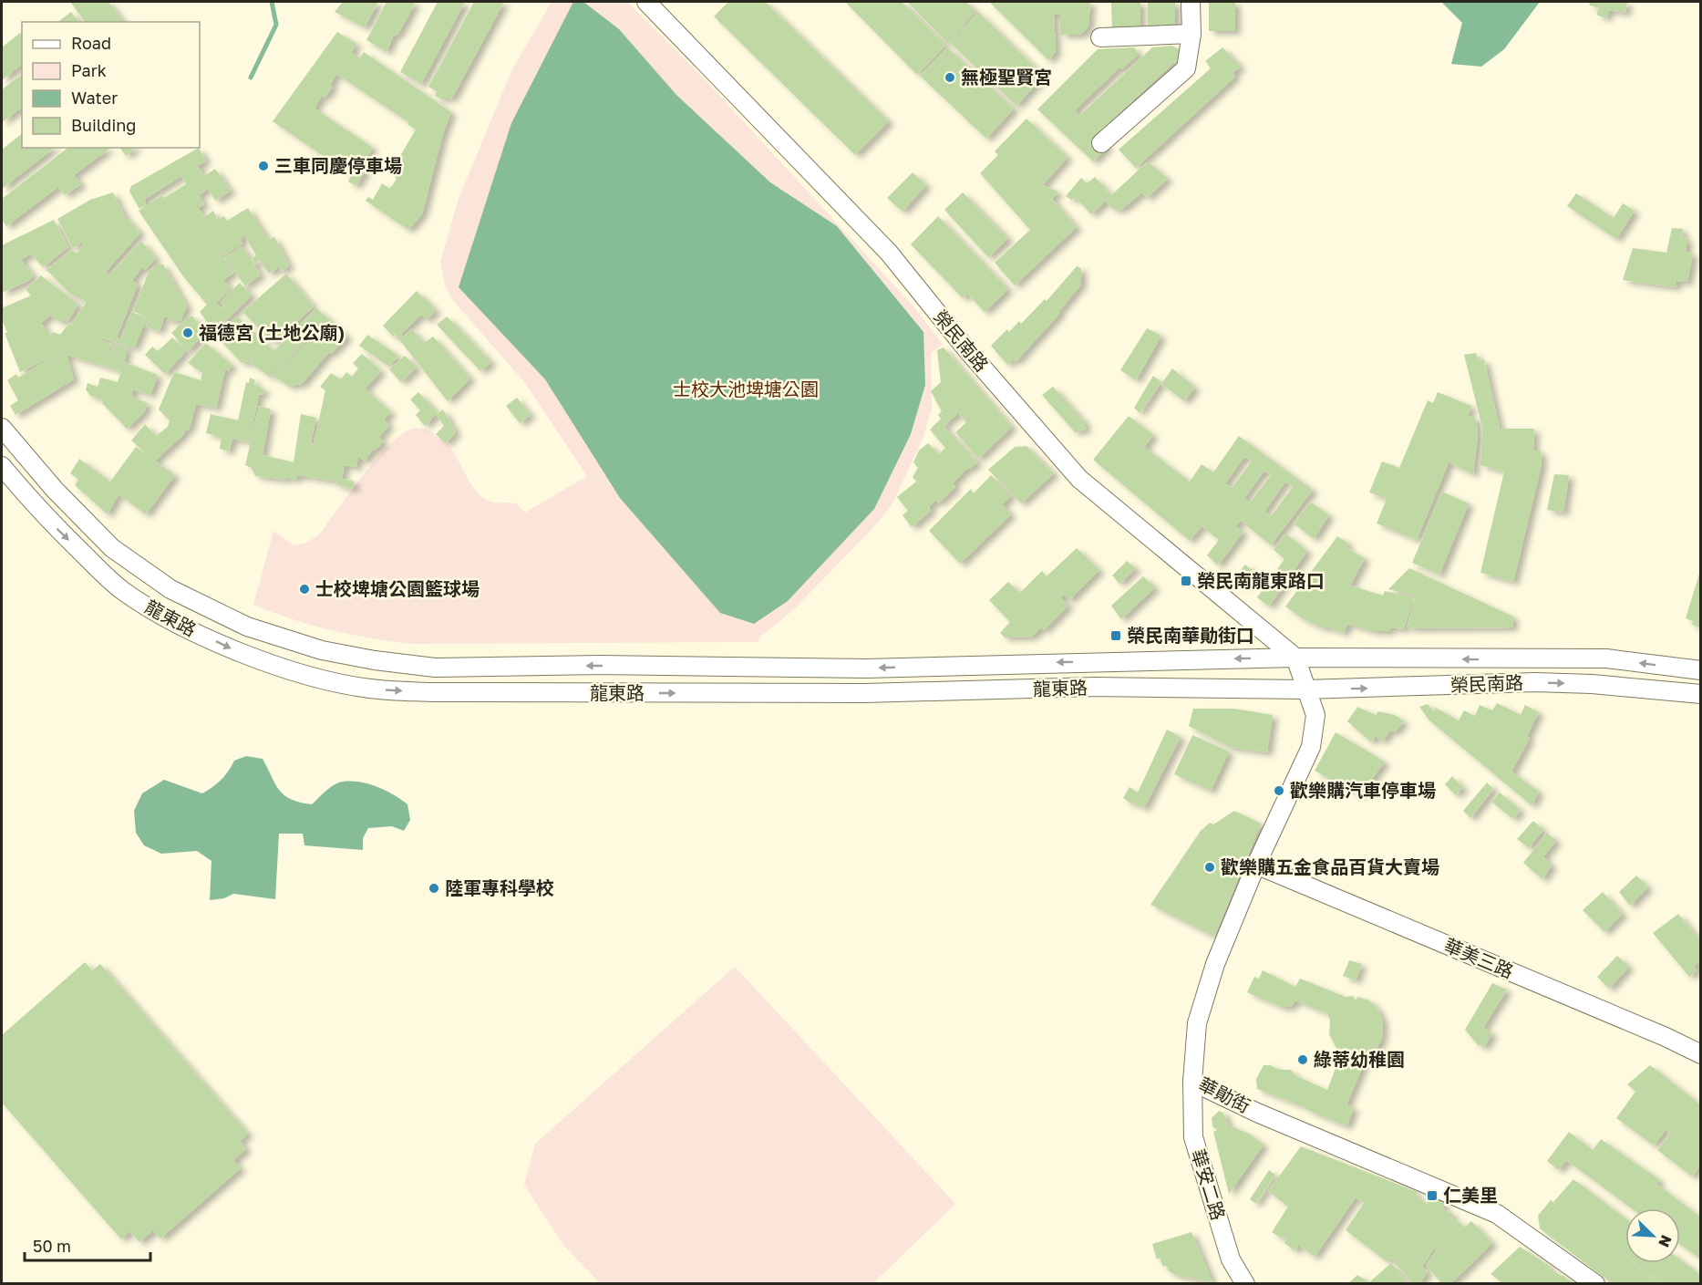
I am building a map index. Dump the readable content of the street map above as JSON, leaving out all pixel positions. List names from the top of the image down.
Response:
{
  "streets": {
    "street": [
      "榮民南路",
      "龍東路",
      "華美三路",
      "華勛街",
      "華安二路"
    ]
  },
  "crossings": [
    ["榮民南路", "龍東路"],
    ["榮民南路", "華勛街"],
    ["龍東路", "華勛街"],
    ["華美三路", "華勛街"],
    ["華勛街", "華安二路"]
  ],
  "parks": ["士校大池埤塘公園"],
  "places": {
    "other": [
      "無極聖賢宮",
      "三車同慶停車場",
      "福德宮 (土地公廟)",
      "士校埤塘公園籃球場",
      "歡樂購汽車停車場",
      "歡樂購五金食品百貨大賣場",
      "陸軍專科學校",
      "綠蒂幼稚園"
    ],
    "transit": ["榮民南龍東路口", "榮民南華勛街口", "仁美里"]
  },
  "legend": [
    "Road",
    "Park",
    "Water",
    "Building"
  ],
  "scale_bar": "50 m",
  "north": "bottom right"
}
